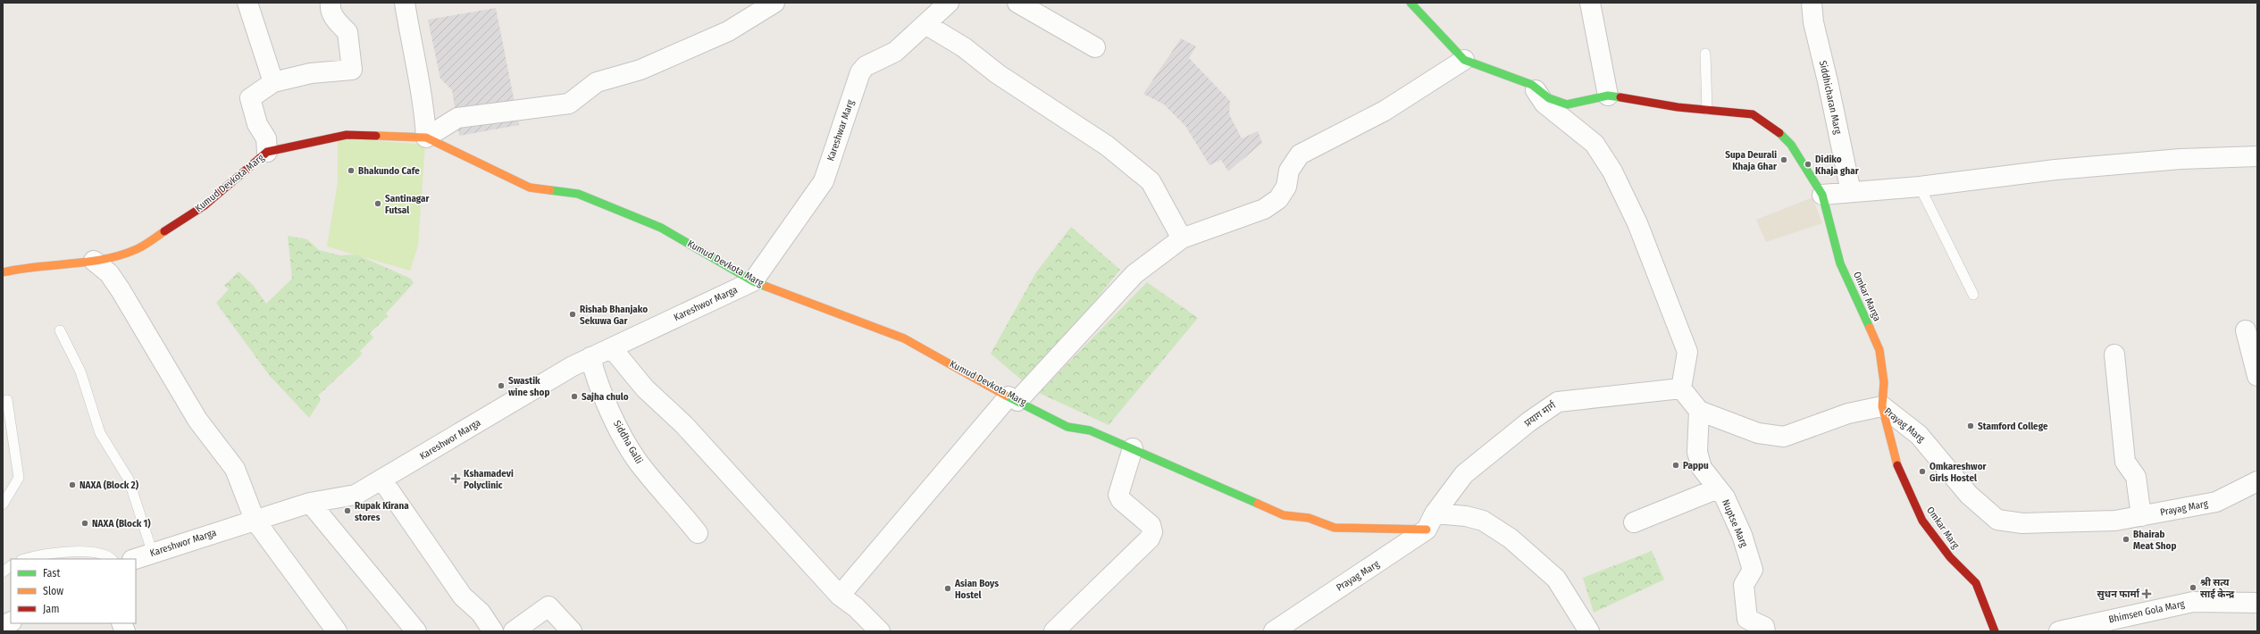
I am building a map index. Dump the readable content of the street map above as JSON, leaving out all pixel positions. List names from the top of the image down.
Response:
{
  "streets": {
    "street": [
      "Siddhicharan Marg",
      "Kareshwar Marg",
      "Kumud Devkota Marg",
      "Omkar Marga",
      "Kareshwor Marga",
      "प्रयाग मार्ग",
      "Prayag Marg",
      "Siddha Galli",
      "Nuptse Marg",
      "Omkar Marg",
      "Bhimsen Gola Marg"
    ]
  },
  "crossings": [
    ["Kareshwar Marg", "Kumud Devkota Marg"],
    ["Kareshwar Marg", "Kareshwor Marga"],
    ["Kumud Devkota Marg", "Kareshwor Marga"],
    ["Kumud Devkota Marg", "प्रयाग मार्ग"],
    ["Kumud Devkota Marg", "Prayag Marg"],
    ["Omkar Marga", "Prayag Marg"],
    ["Omkar Marga", "Omkar Marg"],
    ["Kareshwor Marga", "Siddha Galli"],
    ["प्रयाग मार्ग", "Prayag Marg"],
    ["Prayag Marg", "Nuptse Marg"],
    ["Prayag Marg", "Omkar Marg"]
  ],
  "places": {
    "other": [
      "Supa Deurali Khaja Ghar",
      "Didiko Khaja ghar",
      "Bhakundo Cafe",
      "Santinagar Futsal",
      "Rishab Bhanjako Sekuwa Gar",
      "Swastik wine shop",
      "Sajha chulo",
      "Stamford College",
      "Pappu",
      "Omkareshwor Girls Hostel",
      "NAXA (Block 2)",
      "Rupak Kirana stores",
      "NAXA (Block 1)",
      "Bhairab Meat Shop",
      "श्री सत्य साई केन्द्र",
      "Asian Boys Hostel"
    ],
    "health": ["Kshamadevi Polyclinic", "सुधन फार्मा"]
  },
  "legend": ["Fast", "Slow", "Jam"]
}
